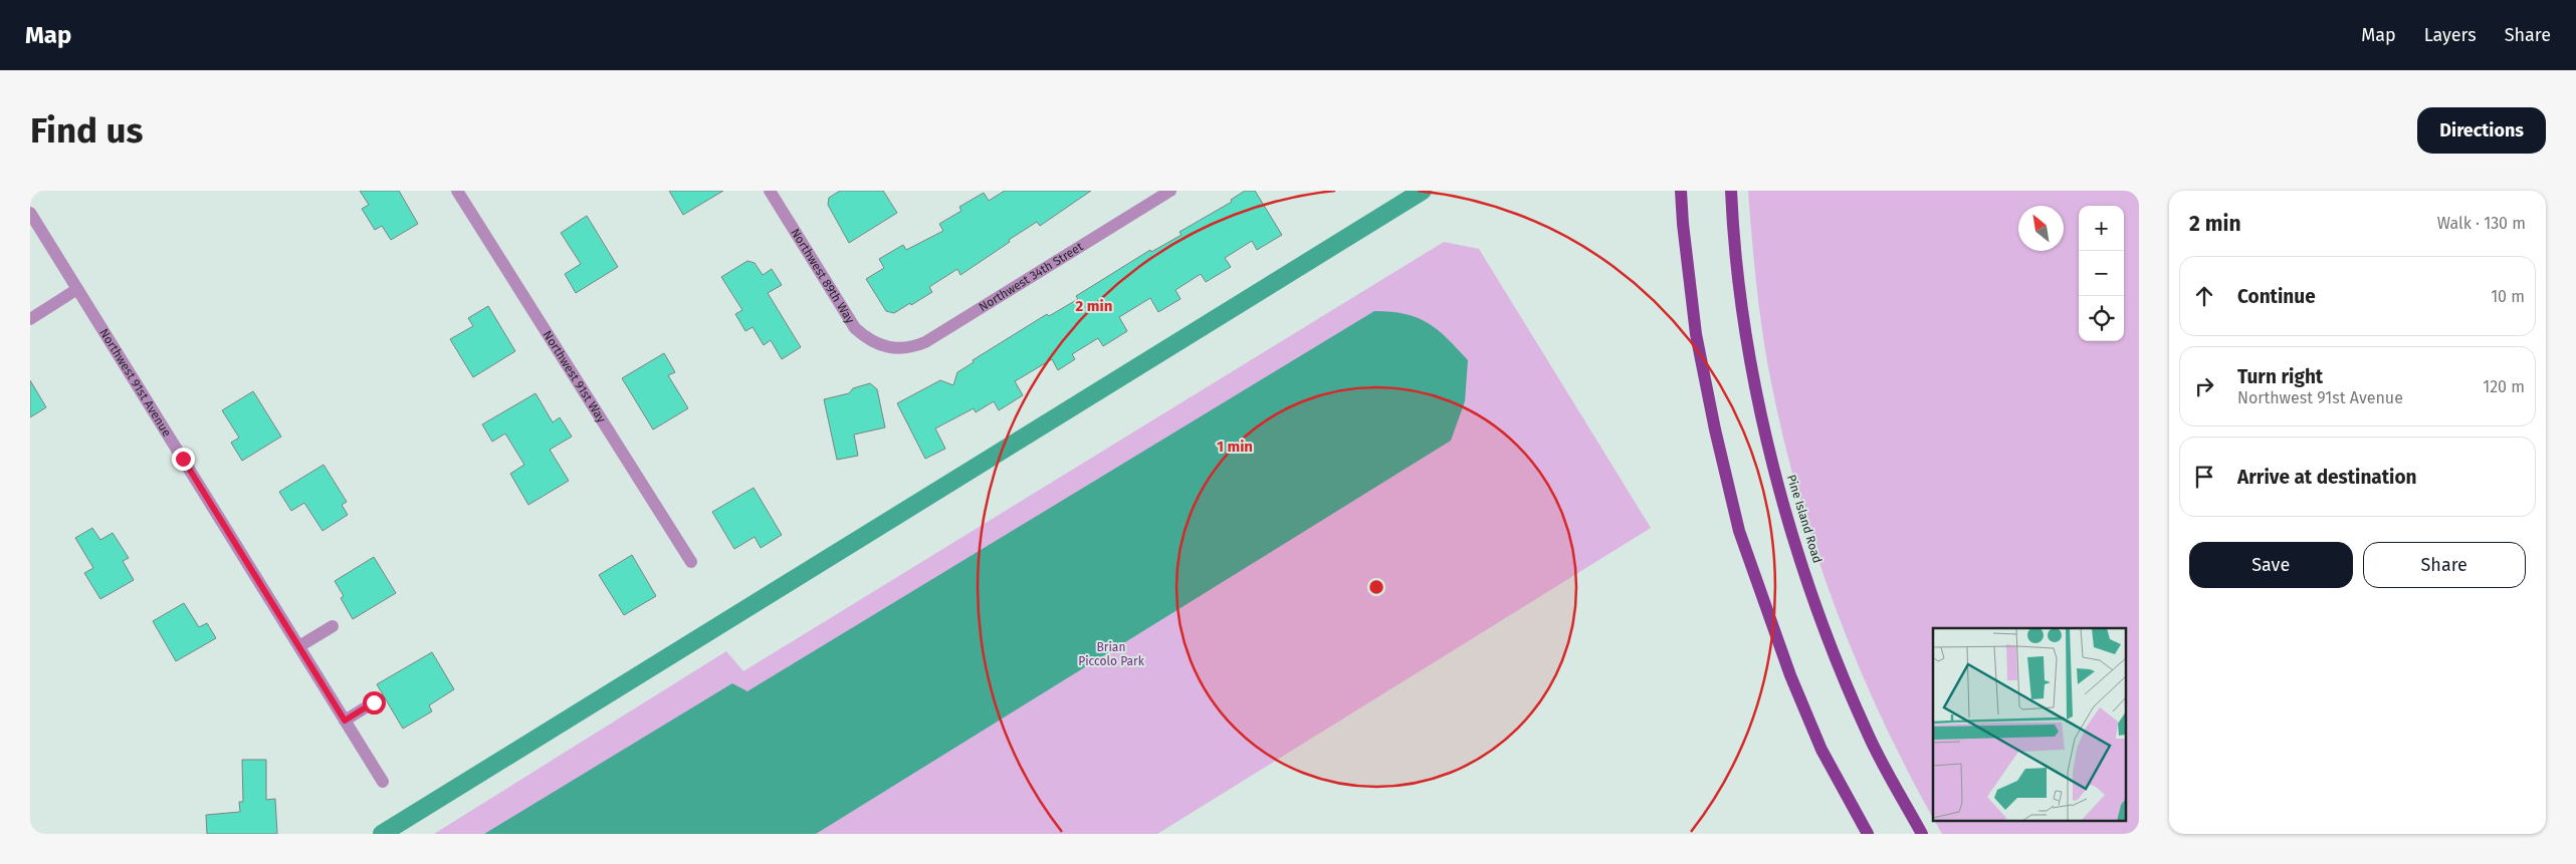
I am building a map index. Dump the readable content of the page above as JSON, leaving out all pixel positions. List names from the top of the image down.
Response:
{
  "streets": {
    "main road": ["Pine Island Road"],
    "street": [
      "Northwest 89th Way",
      "Northwest 34th Street",
      "Northwest 91st Way",
      "Northwest 91st Avenue"
    ]
  },
  "crossings": [
    ["Northwest 89th Way", "Northwest 34th Street"]
  ],
  "parks": ["Brian Piccolo Park"],
  "north": "top left",
  "page": {
    "header": "Map",
    "nav": ["Map", "Layers", "Share"],
    "buttons": [
      "Directions",
      ["Save", "Share"]
    ],
    "title": "Find us",
    "heading": ["2 min", "Walk · 130 m"],
    "map_buttons": ["+", "−"],
    "list": [
      ["Continue", "10 m"],
      ["Turn right", "Northwest 91st Avenue", "120 m"],
      "Arrive at destination"
    ]
  },
  "rings": ["2 min", "1 min"]
}
